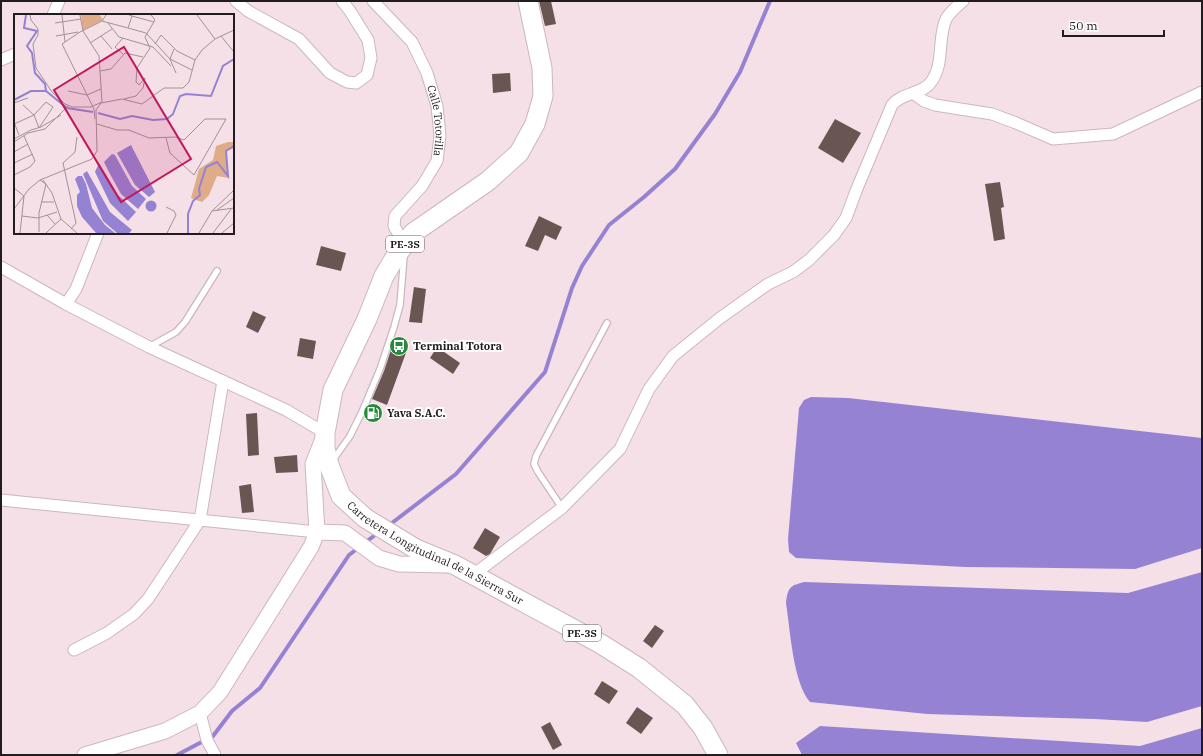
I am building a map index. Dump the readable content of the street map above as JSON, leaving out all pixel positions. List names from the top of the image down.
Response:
{
  "streets": {
    "highway": ["PE-3S", "Carretera Longitudinal de la Sierra Sur"],
    "street": ["Calle Totorilla"]
  },
  "crossings": [
    ["Calle Totorilla", "Carretera Longitudinal de la Sierra Sur"]
  ],
  "places": {
    "bus stop": ["Terminal Totora"],
    "fuel station": ["Yava S.A.C."]
  },
  "scale_bar": "50 m"
}
